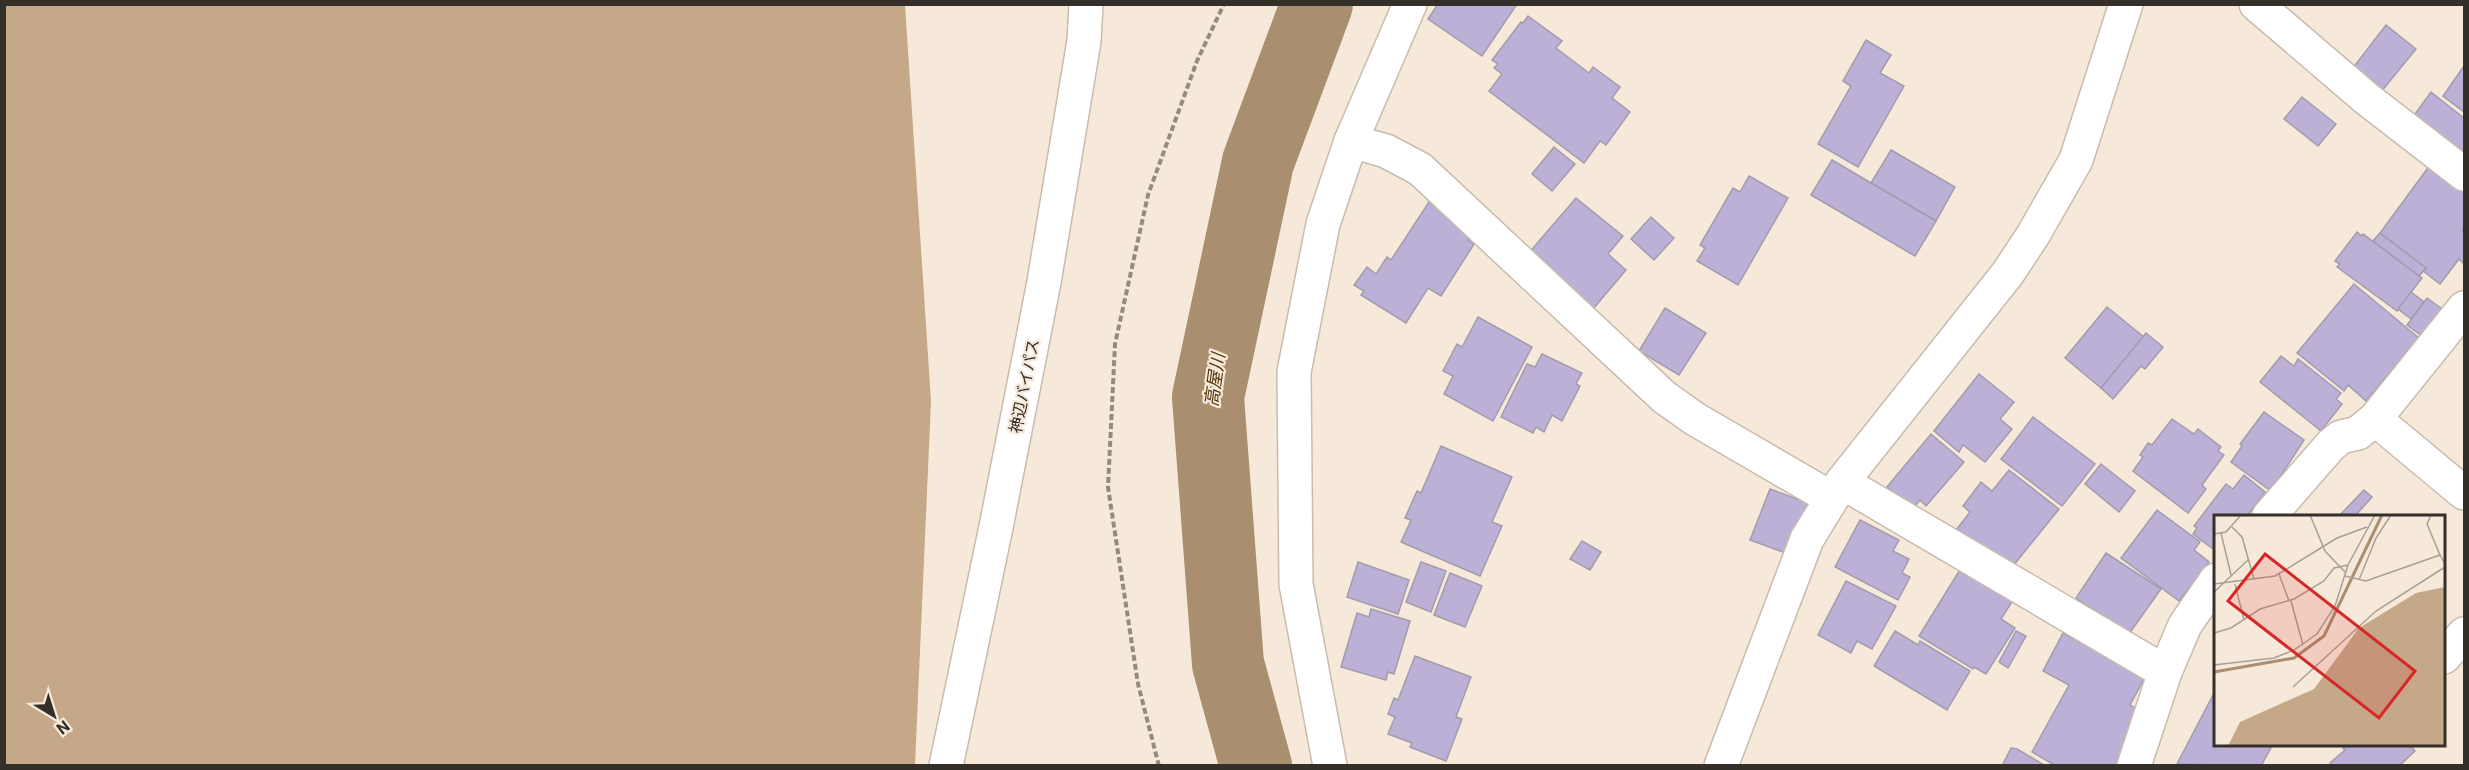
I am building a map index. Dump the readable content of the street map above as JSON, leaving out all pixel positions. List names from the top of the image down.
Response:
{
  "streets": {
    "main road": ["神辺バイパス"]
  },
  "water": ["高屋川"],
  "north": "bottom right"
}
